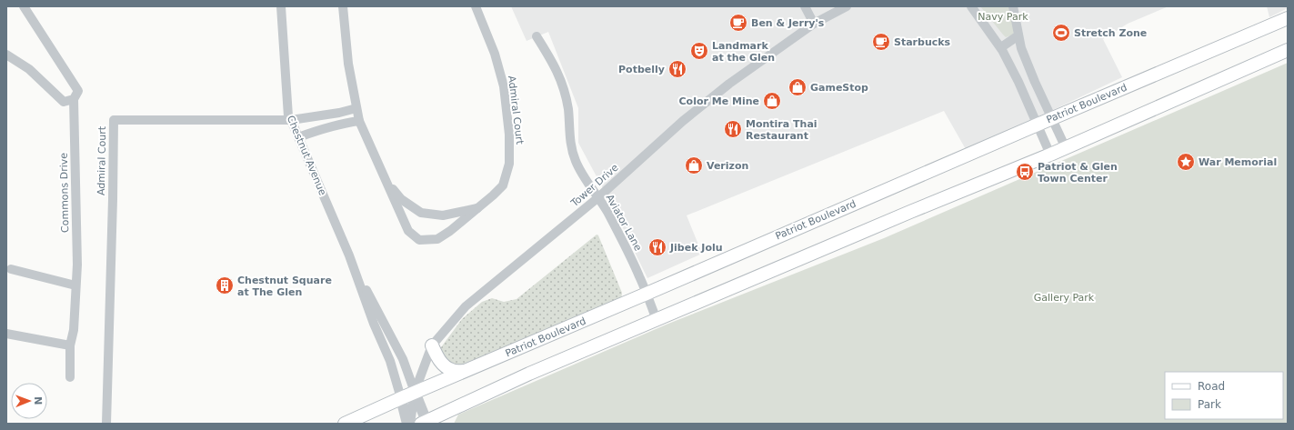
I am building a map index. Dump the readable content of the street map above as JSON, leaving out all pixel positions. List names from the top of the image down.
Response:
{
  "streets": {
    "main road": ["Patriot Boulevard"],
    "street": [
      "Admiral Court",
      "Chestnut Avenue",
      "Tower Drive",
      "Commons Drive",
      "Aviator Lane"
    ]
  },
  "crossings": [
    ["Patriot Boulevard", "Chestnut Avenue"],
    ["Patriot Boulevard", "Tower Drive"],
    ["Patriot Boulevard", "Aviator Lane"],
    ["Admiral Court", "Chestnut Avenue"],
    ["Chestnut Avenue", "Tower Drive"],
    ["Tower Drive", "Aviator Lane"]
  ],
  "parks": ["Navy Park", "Gallery Park"],
  "places": {
    "cafe": ["Ben & Jerry's", "Starbucks"],
    "sports": ["Stretch Zone"],
    "theatre": ["Landmark at the Glen"],
    "restaurant": ["Potbelly", "Montira Thai Restaurant", "Jibek Jolu"],
    "shop": ["GameStop", "Color Me Mine", "Verizon"],
    "place": ["War Memorial"],
    "bus stop": ["Patriot & Glen Town Center"],
    "building": ["Chestnut Square at The Glen"]
  },
  "legend": ["Road", "Park"],
  "north": "right"
}
